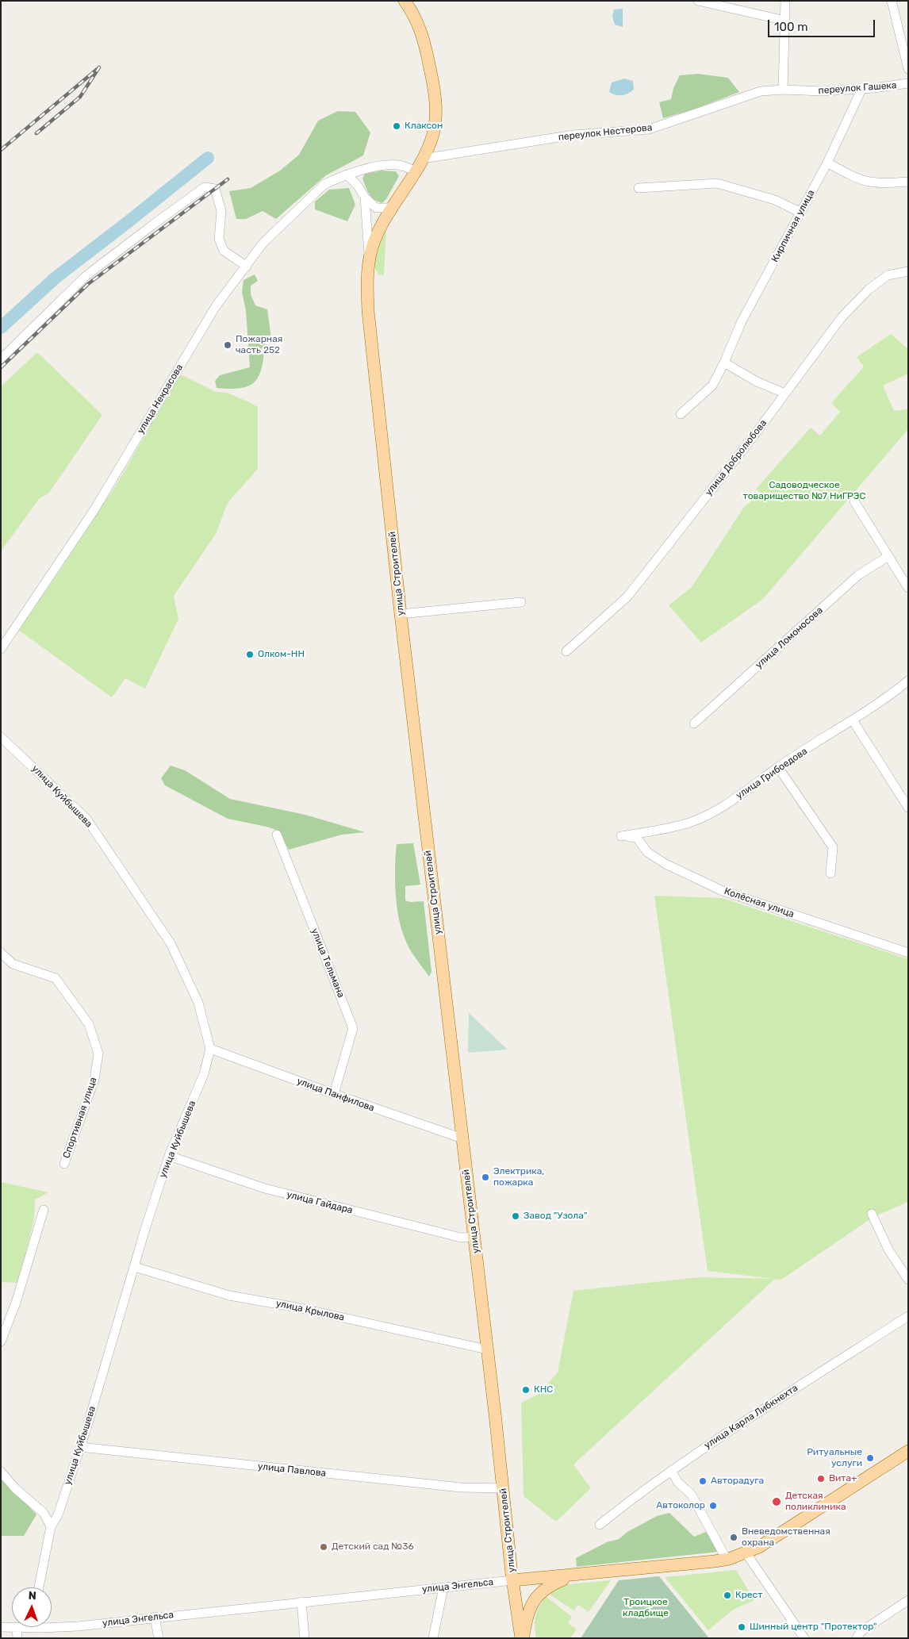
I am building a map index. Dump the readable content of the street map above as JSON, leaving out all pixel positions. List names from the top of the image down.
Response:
{
  "streets": {
    "main road": ["улица Строителей", "улица Энгельса"],
    "street": [
      "переулок Гашека",
      "переулок Нестерова",
      "Кирпичная улица",
      "улица Некрасова",
      "улица Добролюбова",
      "улица Ломоносова",
      "улица Грибоедова",
      "улица Куйбышева",
      "Колёсная улица",
      "улица Тельмана",
      "улица Панфилова",
      "Спортивная улица",
      "улица Гайдара",
      "улица Крылова",
      "улица Карла Либкнехта",
      "улица Павлова"
    ]
  },
  "crossings": [
    ["переулок Гашека", "переулок Нестерова"],
    ["переулок Гашека", "Кирпичная улица"],
    ["переулок Нестерова", "улица Строителей"],
    ["улица Некрасова", "улица Строителей"],
    ["улица Строителей", "улица Панфилова"],
    ["улица Строителей", "улица Гайдара"],
    ["улица Строителей", "улица Крылова"],
    ["улица Строителей", "улица Павлова"],
    ["улица Строителей", "улица Энгельса"],
    ["улица Грибоедова", "Колёсная улица"],
    ["улица Куйбышева", "улица Панфилова"],
    ["улица Куйбышева", "улица Гайдара"],
    ["улица Куйбышева", "улица Крылова"],
    ["улица Куйбышева", "улица Павлова"],
    ["улица Тельмана", "улица Панфилова"]
  ],
  "parks": ["Садоводческое товарищество №7 НиГРЭС", "Троицкое кладбище"],
  "places": [
    "Клаксон",
    "Пожарная часть 252",
    "Олком-НН",
    "Электрика, пожарка",
    "Завод \"Узола\"",
    "КНС",
    "Ритуальные услуги",
    "Вита+",
    "Авторадуга",
    "Детская поликлиника",
    "Автоколор",
    "Вневедомственная охрана",
    "Детский сад №36",
    "Крест",
    "Шинный центр \"Протектор\""
  ],
  "scale_bar": "100 m",
  "north": "top"
}
